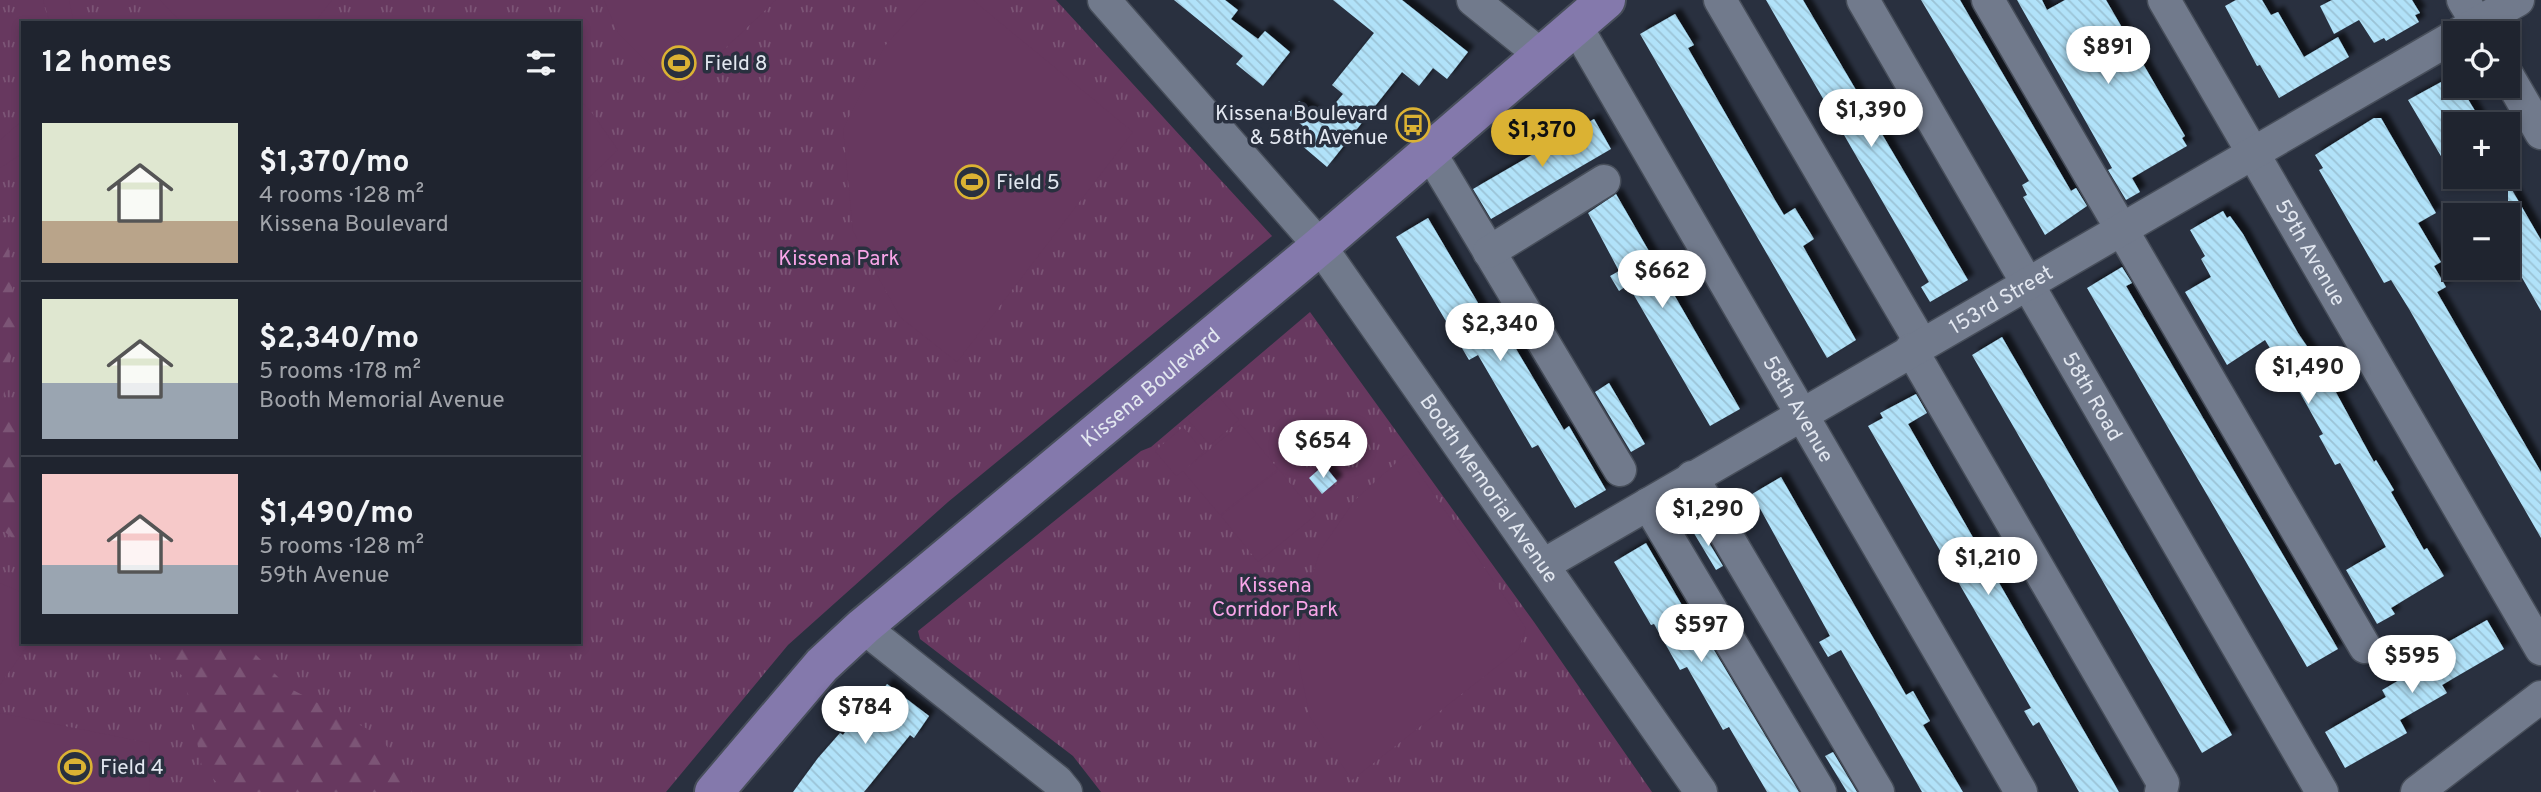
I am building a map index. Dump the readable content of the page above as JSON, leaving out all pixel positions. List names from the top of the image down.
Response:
{
  "streets": {
    "main road": ["Kissena Boulevard"],
    "street": [
      "59th Avenue",
      "153rd Street",
      "58th Road",
      "58th Avenue",
      "Booth Memorial Avenue"
    ]
  },
  "crossings": [
    ["59th Avenue", "153rd Street"],
    ["153rd Street", "58th Road"],
    ["153rd Street", "58th Avenue"],
    ["153rd Street", "Booth Memorial Avenue"],
    ["Kissena Boulevard", "58th Avenue"],
    ["Kissena Boulevard", "Booth Memorial Avenue"]
  ],
  "parks": ["Kissena Park", "Kissena Corridor Park"],
  "places": {
    "sports": ["Field 8", "Field 5", "Field 4"],
    "bus stop": ["Kissena Boulevard & 58th Avenue"]
  },
  "page": {
    "map_buttons": ["+", "−"],
    "heading": "12 homes",
    "price": [
      "$891",
      "$1,390",
      "$1,370",
      "$662",
      "$2,340",
      "$1,490",
      "$654",
      "$1,290",
      "$1,210",
      "$597",
      "$595",
      "$784"
    ],
    "list": [
      {
        "name": "$1,370/mo",
        "note": "4 rooms · 128 m² · Kissena Boulevard"
      },
      {
        "name": "$2,340/mo",
        "note": "5 rooms · 178 m² · Booth Memorial Avenue"
      },
      {
        "name": "$1,490/mo",
        "note": "5 rooms · 128 m² · 59th Avenue"
      }
    ]
  }
}
